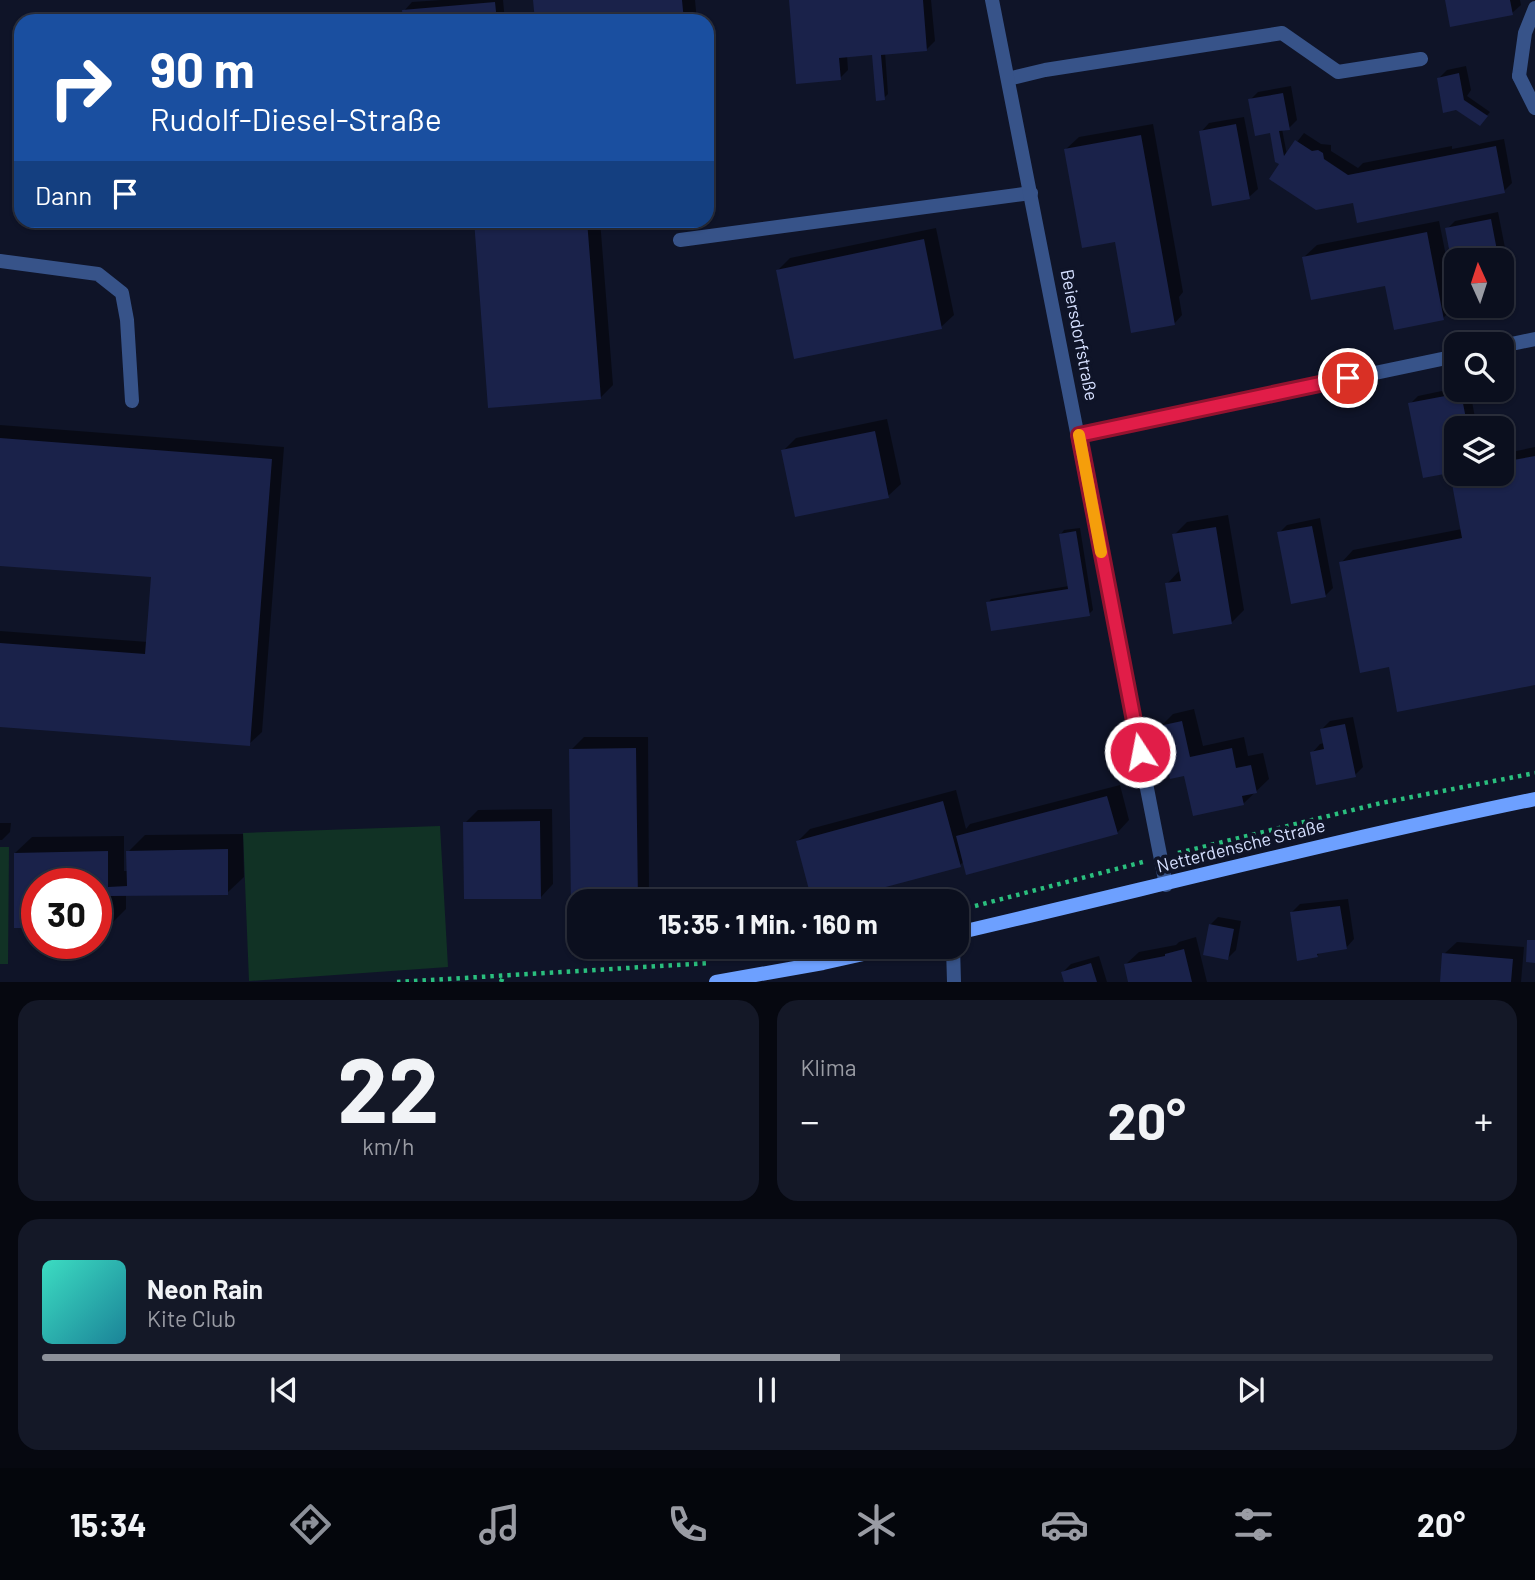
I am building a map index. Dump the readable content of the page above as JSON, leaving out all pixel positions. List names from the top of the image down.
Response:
{
  "streets": {
    "street": ["Beiersdorfstraße", "Netterdensche Straße"]
  },
  "crossings": [
    ["Beiersdorfstraße", "Netterdensche Straße"]
  ],
  "north": "top",
  "page": {
    "turn": ["90 m", "Rudolf-Diesel-Straße"],
    "then": "Dann",
    "limit": "30",
    "trip": "15:35 · 1 Min. · 160 m",
    "tile": [
      ["22", "km/h"],
      "Klima"
    ],
    "heat": ["−", "20°", "+"],
    "song": ["Neon Rain", "Kite Club"],
    "tabs": ["15:34", "20°"]
  }
}
